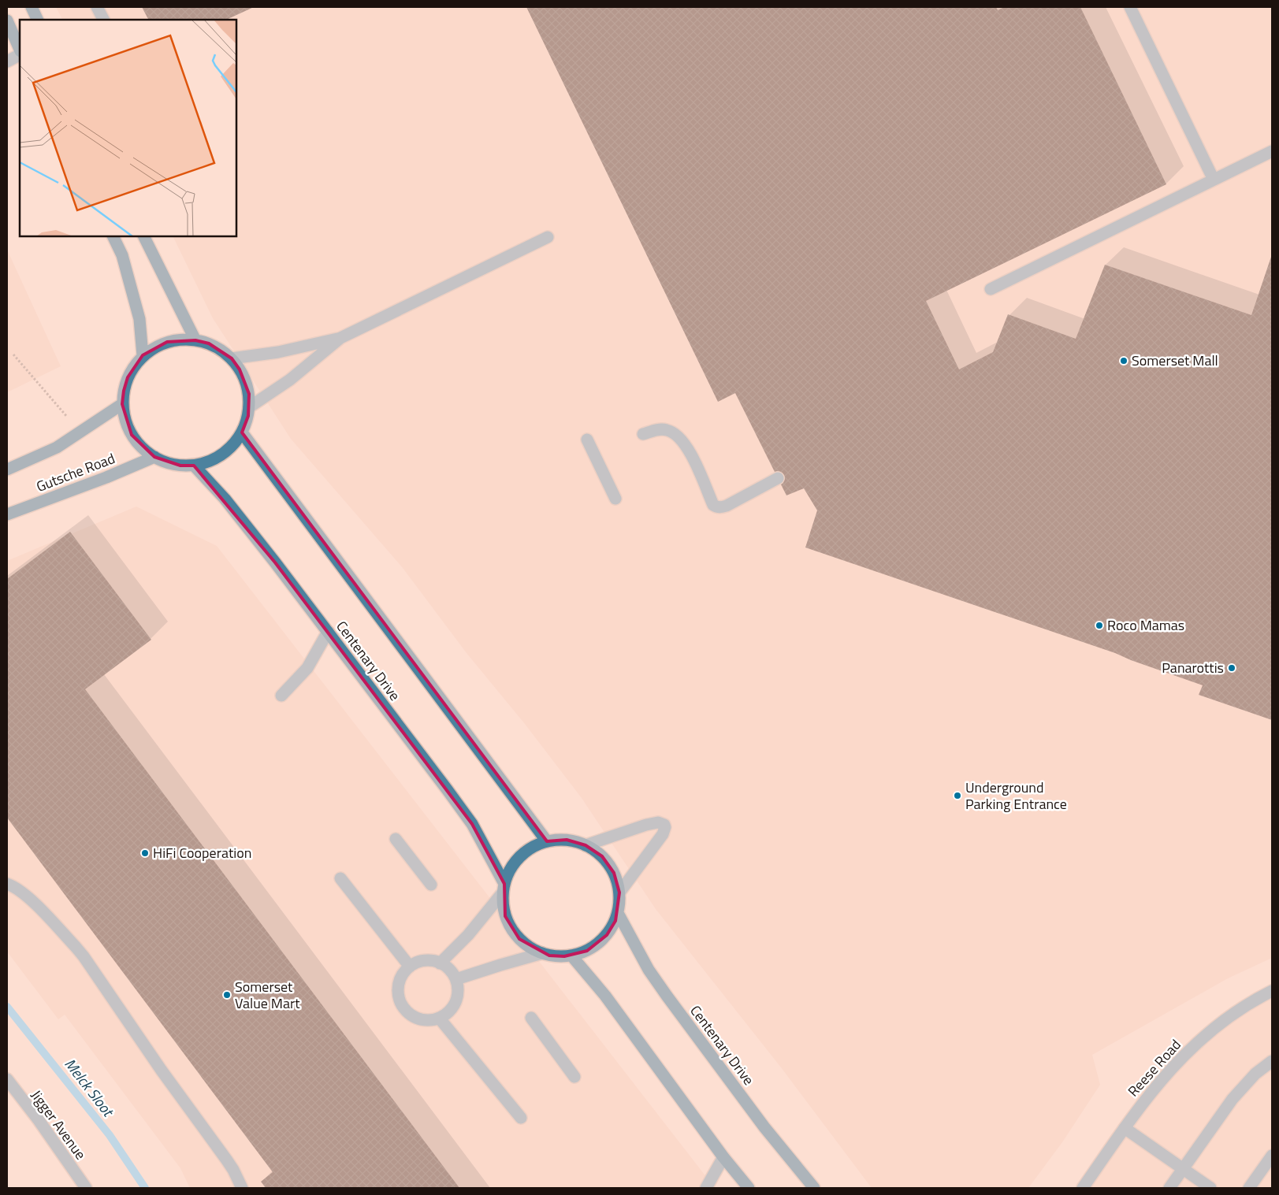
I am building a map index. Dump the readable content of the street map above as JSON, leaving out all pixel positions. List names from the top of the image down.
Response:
{
  "streets": {
    "street": [
      "Gutsche Road",
      "Centenary Drive",
      "Reese Road",
      "Jigger Avenue"
    ]
  },
  "crossings": [
    ["Gutsche Road", "Centenary Drive"]
  ],
  "water": ["Melck Sloot"],
  "places": [
    "Somerset Mall",
    "Roco Mamas",
    "Panarottis",
    "Underground Parking Entrance",
    "HiFi Cooperation",
    "Somerset Value Mart"
  ]
}
